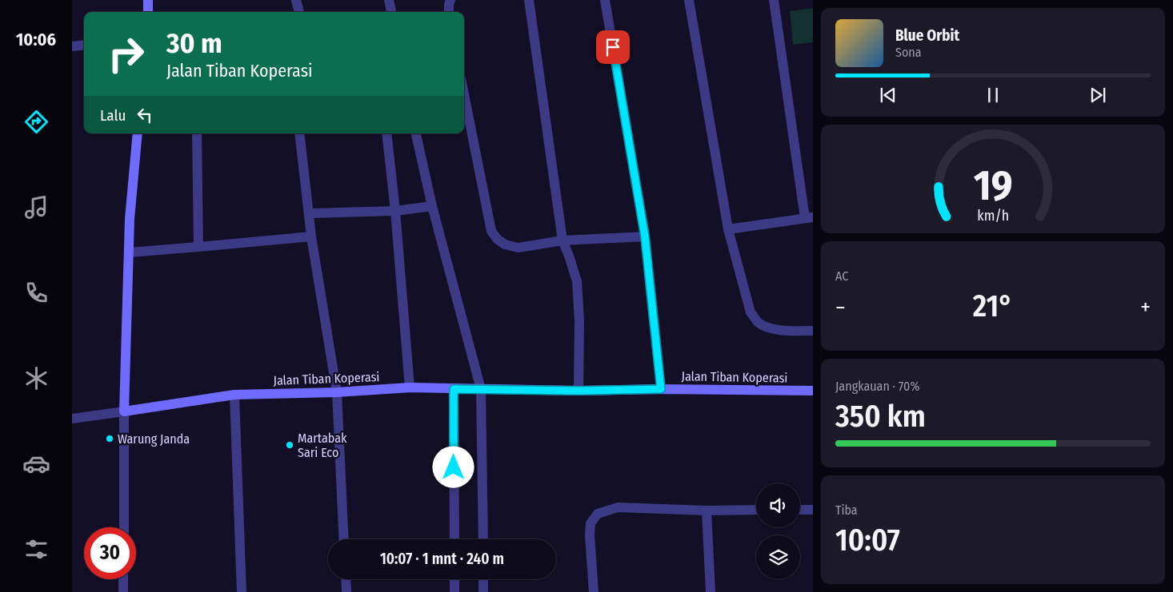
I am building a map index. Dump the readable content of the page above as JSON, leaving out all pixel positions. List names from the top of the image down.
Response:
{
  "streets": {
    "street": ["Jalan Tiban Koperasi"]
  },
  "places": ["Warung Janda", "Martabak Sari Eco"],
  "page": {
    "tabs": "10:06",
    "turn": ["30 m", "Jalan Tiban Koperasi"],
    "song": ["Blue Orbit", "Sona"],
    "then": "Lalu",
    "tile": [
      "AC",
      ["Jangkauan · 70%", "350 km"],
      ["Tiba", "10:07"]
    ],
    "heat": ["−", "21°", "+"],
    "limit": "30",
    "trip": "10:07 · 1 mnt · 240 m",
    "gauge": ["19", "km/h"]
  }
}
